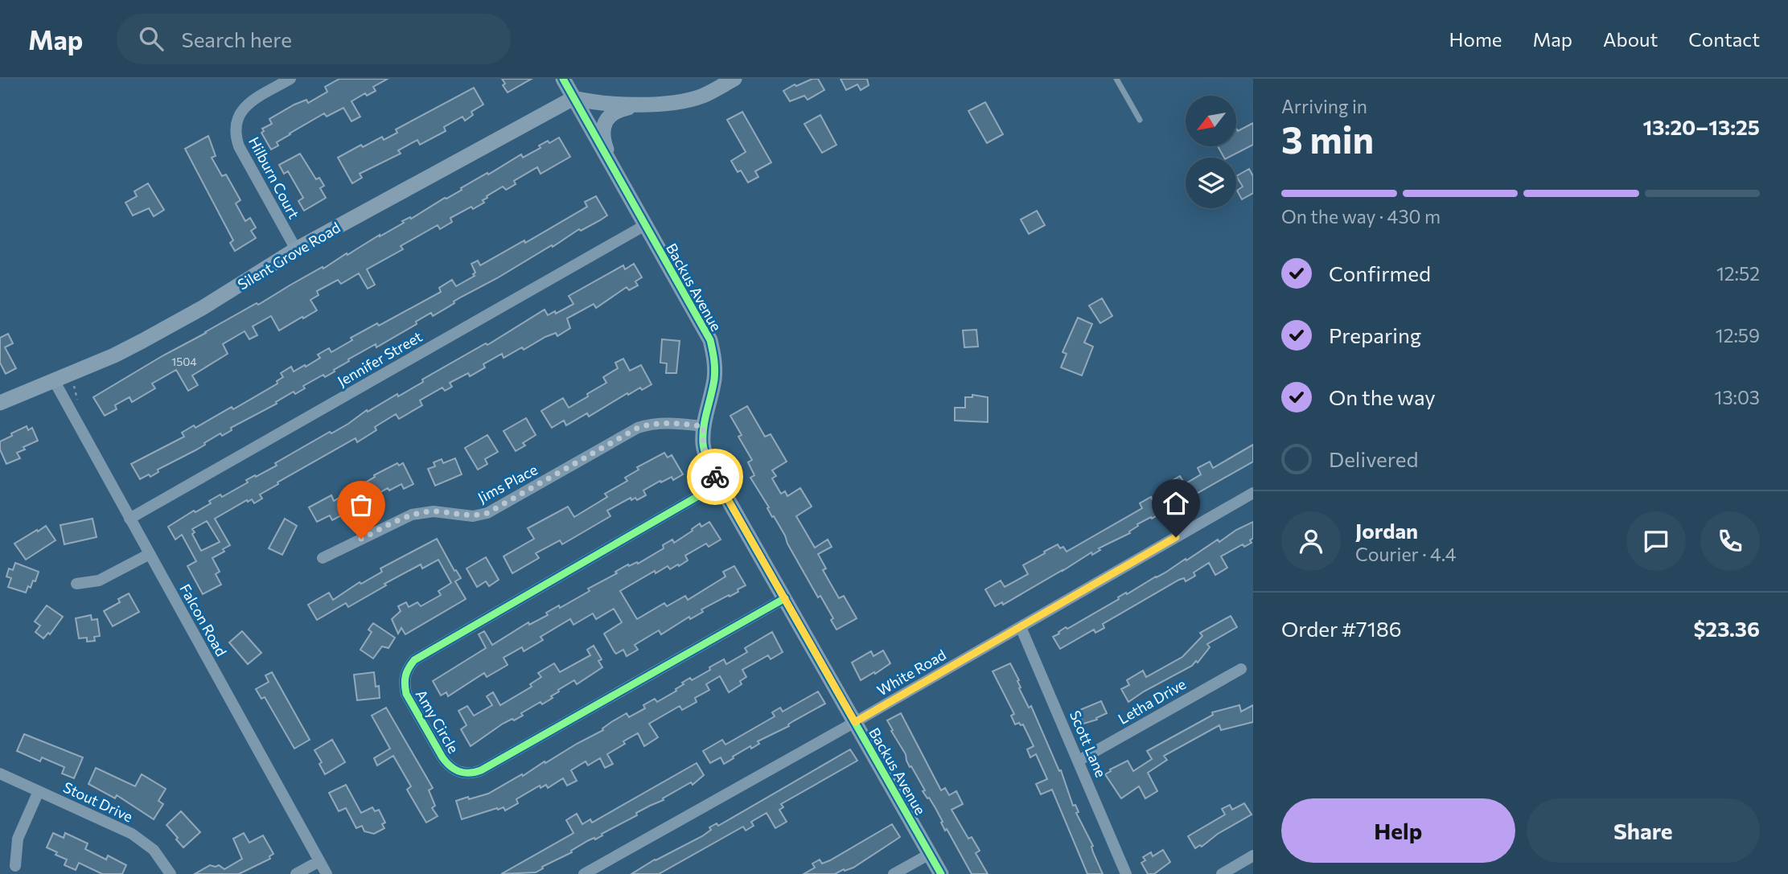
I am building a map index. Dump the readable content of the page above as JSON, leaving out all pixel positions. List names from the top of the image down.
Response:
{
  "streets": {
    "street": [
      "Hilburn Court",
      "Silent Grove Road",
      "Backus Avenue",
      "Jennifer Street",
      "Jims Place",
      "Falcon Road",
      "White Road",
      "Letha Drive",
      "Amy Circle",
      "Scott Lane",
      "Stout Drive"
    ]
  },
  "crossings": [
    ["Hilburn Court", "Silent Grove Road"],
    ["Silent Grove Road", "Backus Avenue"],
    ["Silent Grove Road", "Falcon Road"],
    ["Backus Avenue", "Jennifer Street"],
    ["Backus Avenue", "Jims Place"],
    ["Backus Avenue", "White Road"],
    ["Backus Avenue", "Amy Circle"],
    ["Jennifer Street", "Falcon Road"],
    ["White Road", "Scott Lane"],
    ["Letha Drive", "Scott Lane"]
  ],
  "house_numbers": ["1504"],
  "north": "bottom left",
  "page": {
    "header": "Map",
    "search": "Search here",
    "nav": [
      "Home",
      "Map",
      "About",
      "Contact"
    ],
    "heading": ["3 min", "Arriving in", "13:20–13:25"],
    "panel": [
      "Jordan",
      "Courier · 4.4",
      "Order #7186",
      "$23.36"
    ],
    "bar": "On the way · 430 m",
    "list": [
      ["Confirmed", "12:52"],
      ["Preparing", "12:59"],
      ["On the way", "13:03"],
      "Delivered"
    ],
    "buttons": ["Help", "Share"]
  }
}
